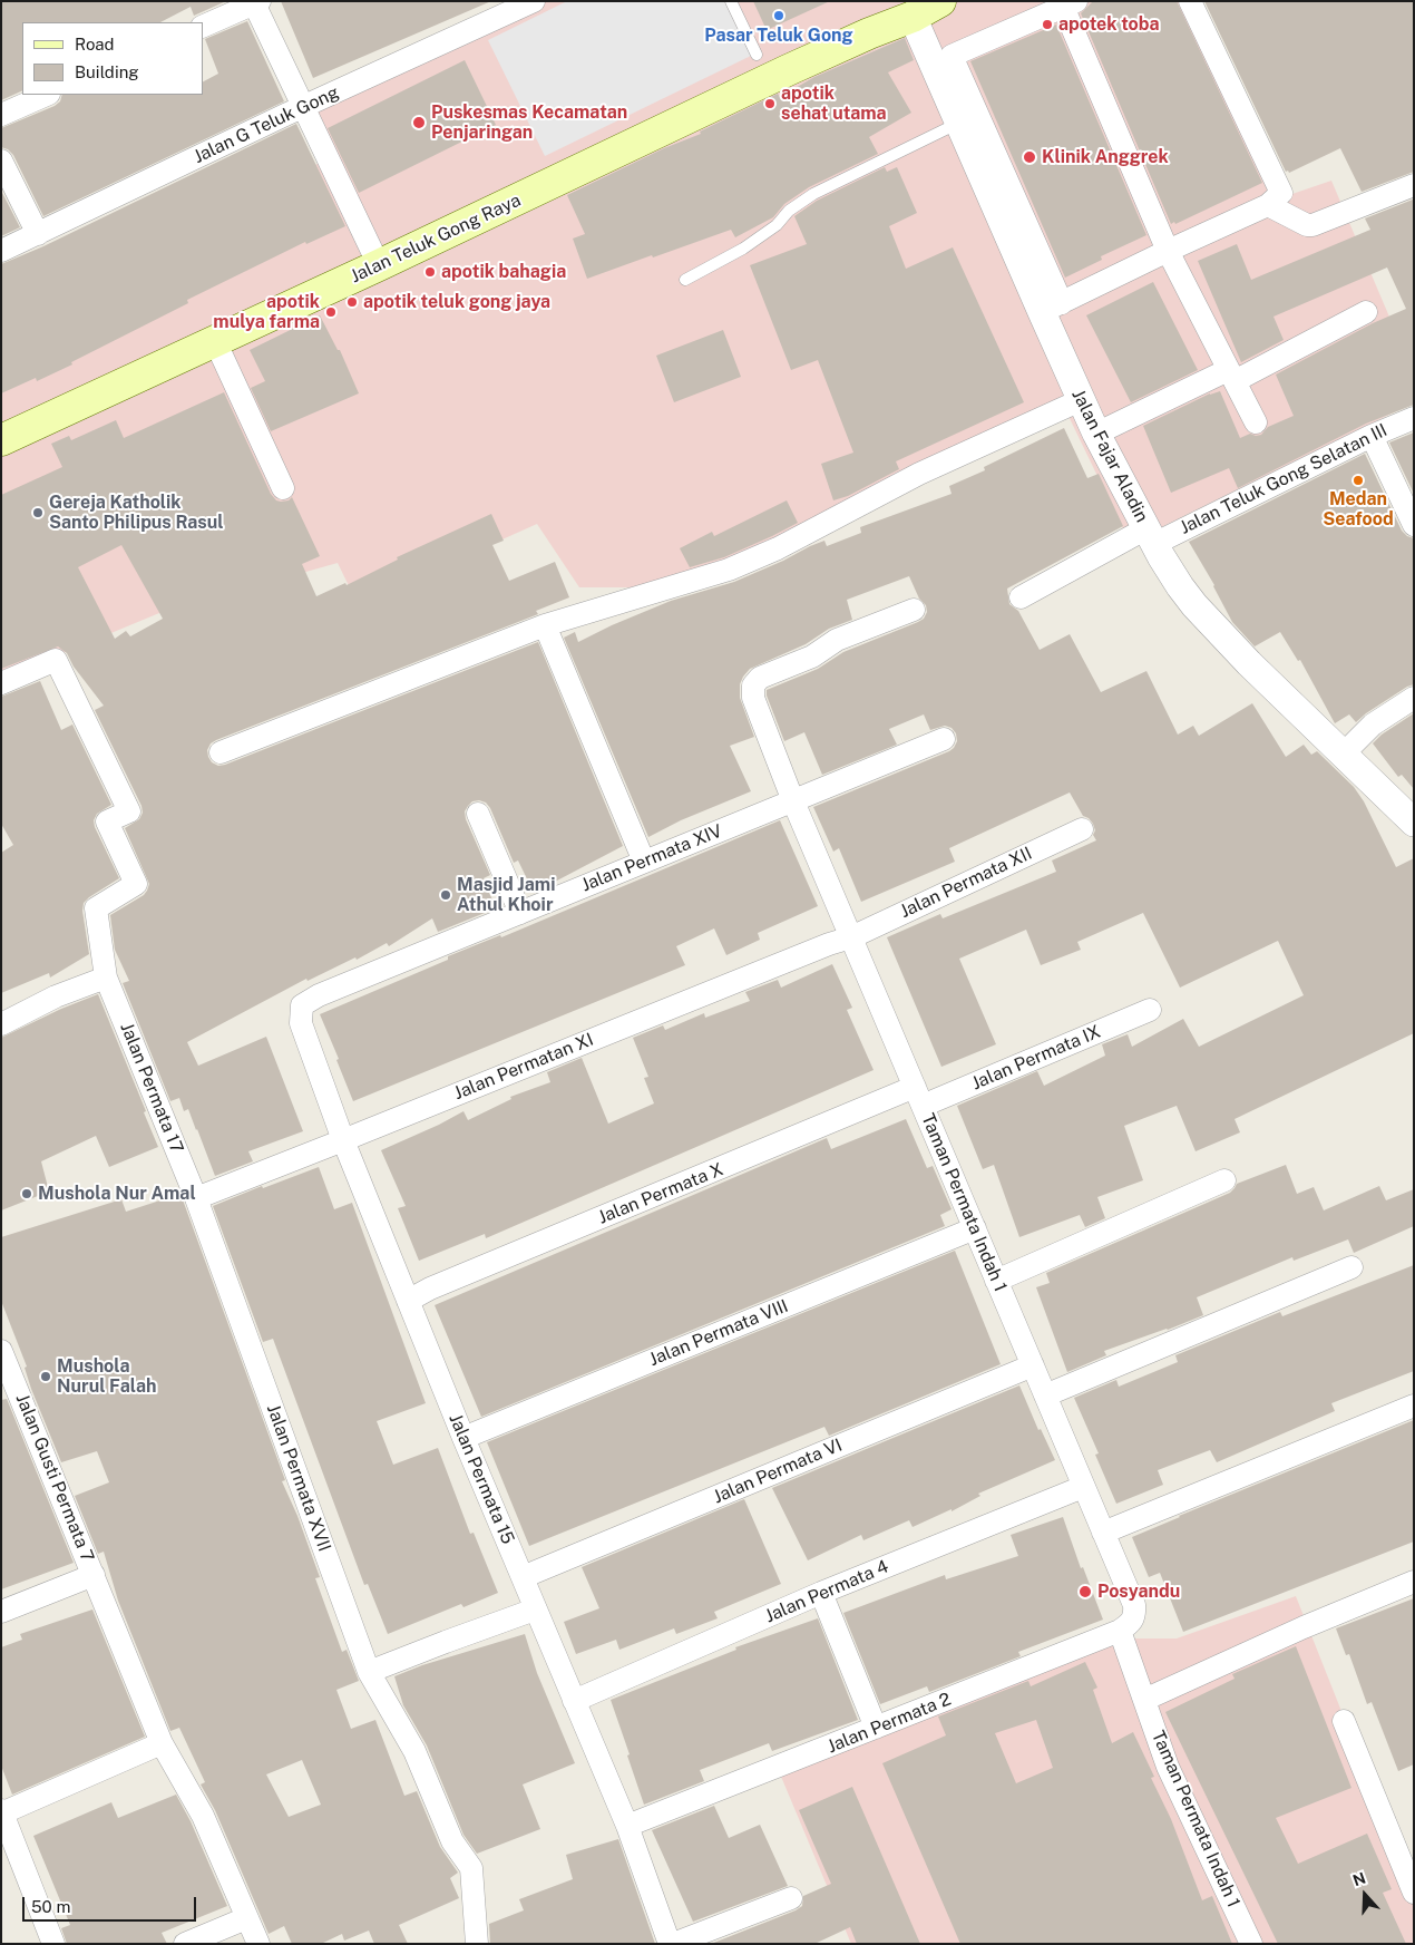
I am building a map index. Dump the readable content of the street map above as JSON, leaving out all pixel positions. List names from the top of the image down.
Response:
{
  "streets": {
    "main road": ["Jalan Teluk Gong Raya"],
    "street": [
      "Jalan G Teluk Gong",
      "Jalan Fajar Aladin",
      "Jalan Teluk Gong Selatan III",
      "Jalan Permata XIV",
      "Jalan Permata XII",
      "Jalan Permata IX",
      "Jalan Permatan XI",
      "Jalan Permata 17",
      "Jalan Permata X",
      "Taman Permata Indah 1",
      "Jalan Permata VIII",
      "Jalan Permata VI",
      "Jalan Gusti Permata 7",
      "Jalan Permata XVII",
      "Jalan Permata 15",
      "Jalan Permata 4",
      "Jalan Permata 2"
    ]
  },
  "crossings": [
    ["Jalan Teluk Gong Raya", "Jalan Fajar Aladin"],
    ["Jalan Fajar Aladin", "Jalan Teluk Gong Selatan III"],
    ["Jalan Permata XIV", "Taman Permata Indah 1"],
    ["Jalan Permata XIV", "Jalan Permata 15"],
    ["Jalan Permata XII", "Jalan Permatan XI"],
    ["Jalan Permata XII", "Taman Permata Indah 1"],
    ["Jalan Permata IX", "Jalan Permata X"],
    ["Jalan Permata IX", "Taman Permata Indah 1"],
    ["Jalan Permatan XI", "Jalan Permata 17"],
    ["Jalan Permatan XI", "Taman Permata Indah 1"],
    ["Jalan Permatan XI", "Jalan Permata XVII"],
    ["Jalan Permatan XI", "Jalan Permata 15"],
    ["Jalan Permata 17", "Jalan Permata XVII"],
    ["Jalan Permata X", "Taman Permata Indah 1"],
    ["Jalan Permata X", "Jalan Permata 15"],
    ["Taman Permata Indah 1", "Jalan Permata VIII"],
    ["Taman Permata Indah 1", "Jalan Permata VI"],
    ["Taman Permata Indah 1", "Jalan Permata 4"],
    ["Taman Permata Indah 1", "Jalan Permata 2"],
    ["Jalan Permata VIII", "Jalan Permata 15"],
    ["Jalan Permata VI", "Jalan Permata 15"],
    ["Jalan Permata 15", "Jalan Permata 4"],
    ["Jalan Permata 15", "Jalan Permata 2"]
  ],
  "places": [
    "Pasar Teluk Gong",
    "apotek toba",
    "apotik sehat utama",
    "Puskesmas Kecamatan Penjaringan",
    "Klinik Anggrek",
    "apotik bahagia",
    "apotik teluk gong jaya",
    "apotik mulya farma",
    "Medan Seafood",
    "Gereja Katholik Santo Philipus Rasul",
    "Masjid Jami Athul Khoir",
    "Mushola Nur Amal",
    "Mushola Nurul Falah",
    "Posyandu"
  ],
  "legend": ["Road", "Building"],
  "scale_bar": "50 m",
  "north": "top"
}
